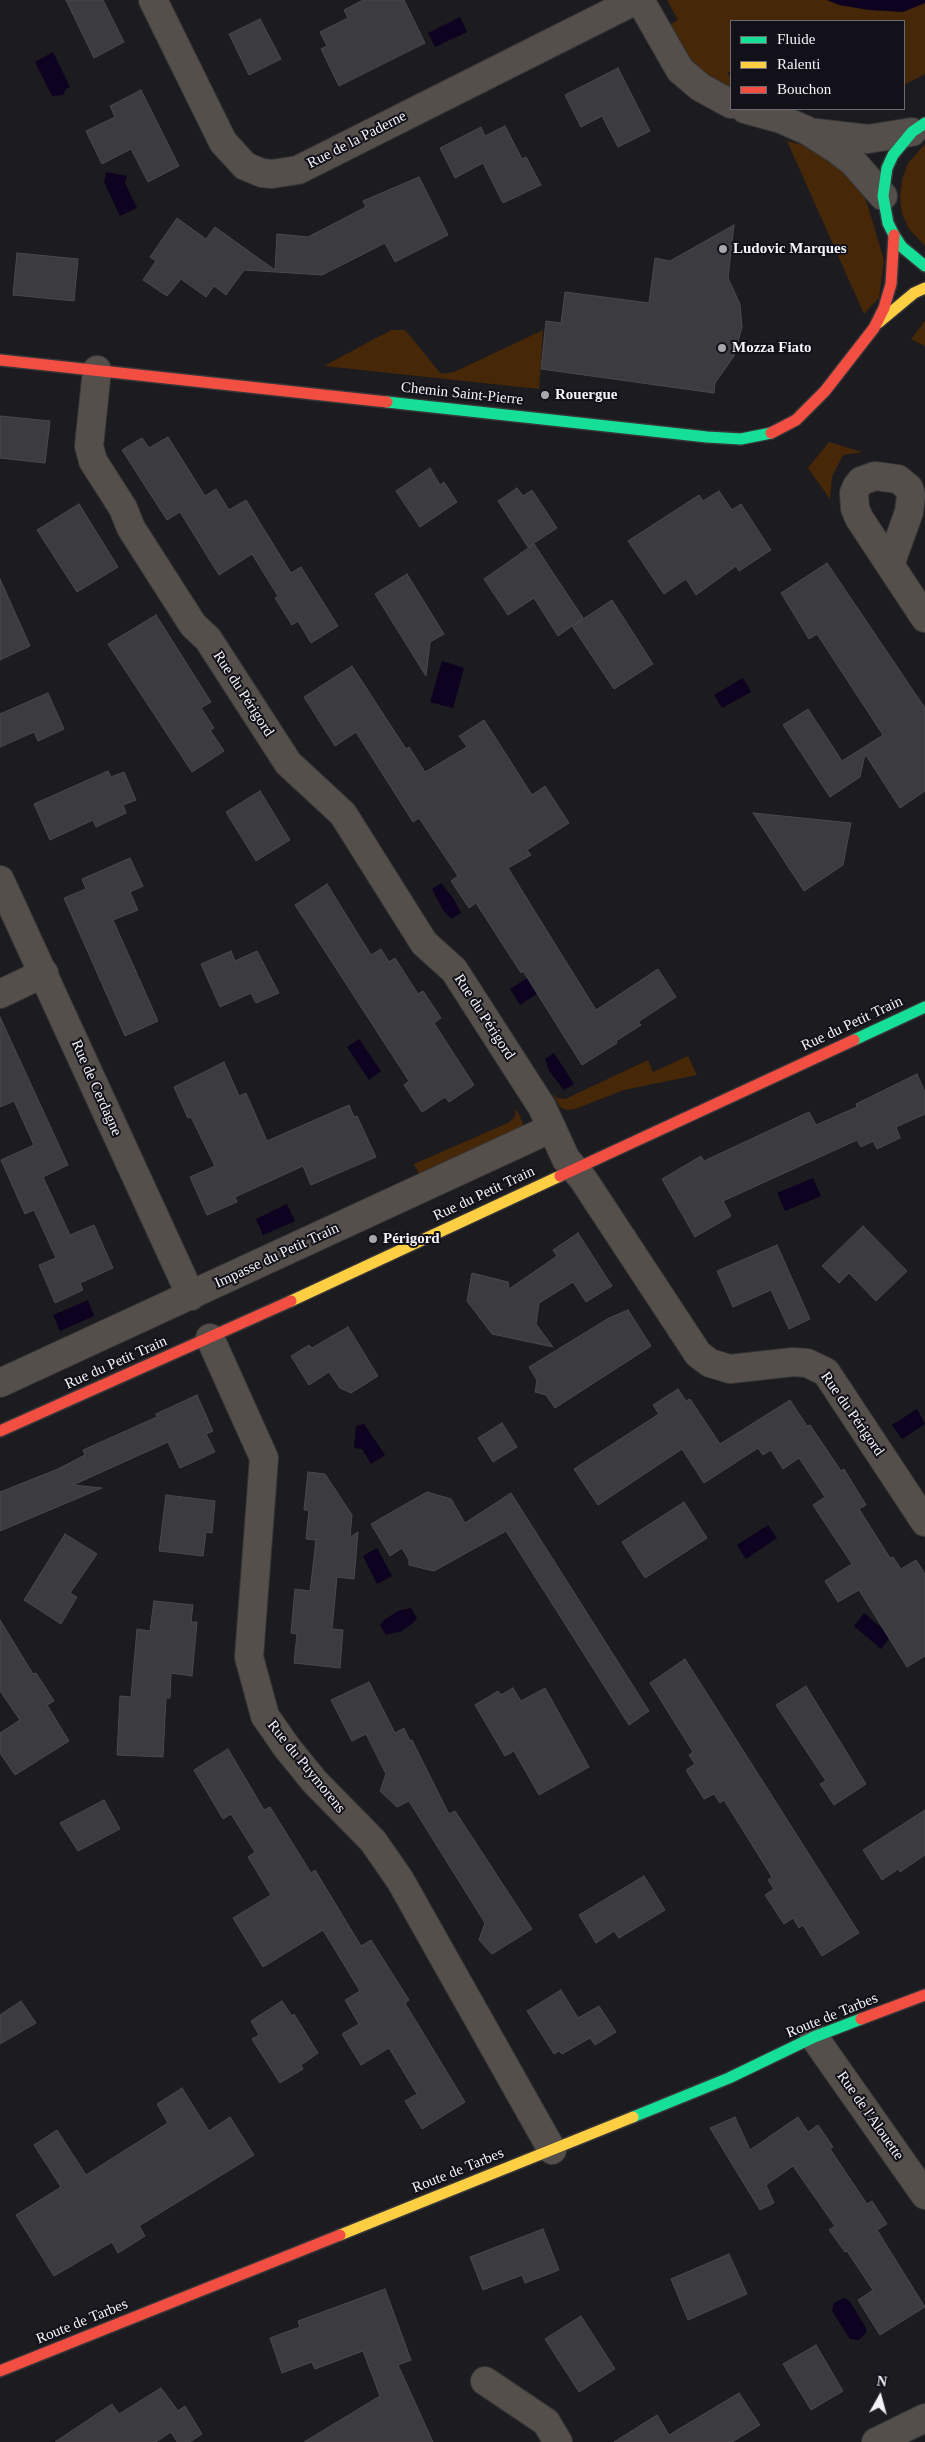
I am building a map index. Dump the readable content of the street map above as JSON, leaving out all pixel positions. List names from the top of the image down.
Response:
{
  "streets": {
    "main road": ["Chemin Saint-Pierre", "Rue du Petit Train", "Route de Tarbes"],
    "street": [
      "Rue de la Paderne",
      "Rue du Périgord",
      "Rue de Cerdagne",
      "Impasse du Petit Train",
      "Rue du Puymorens",
      "Rue de l'Alouette"
    ]
  },
  "crossings": [
    ["Chemin Saint-Pierre", "Rue du Périgord"],
    ["Rue du Périgord", "Rue du Petit Train"],
    ["Rue du Périgord", "Impasse du Petit Train"],
    ["Rue du Petit Train", "Rue du Puymorens"],
    ["Rue de Cerdagne", "Impasse du Petit Train"],
    ["Rue du Puymorens", "Route de Tarbes"],
    ["Route de Tarbes", "Rue de l'Alouette"]
  ],
  "places": [
    "Ludovic Marques",
    "Mozza Fiato",
    "Rouergue",
    "Périgord"
  ],
  "legend": ["Fluide", "Ralenti", "Bouchon"],
  "north": "top"
}
